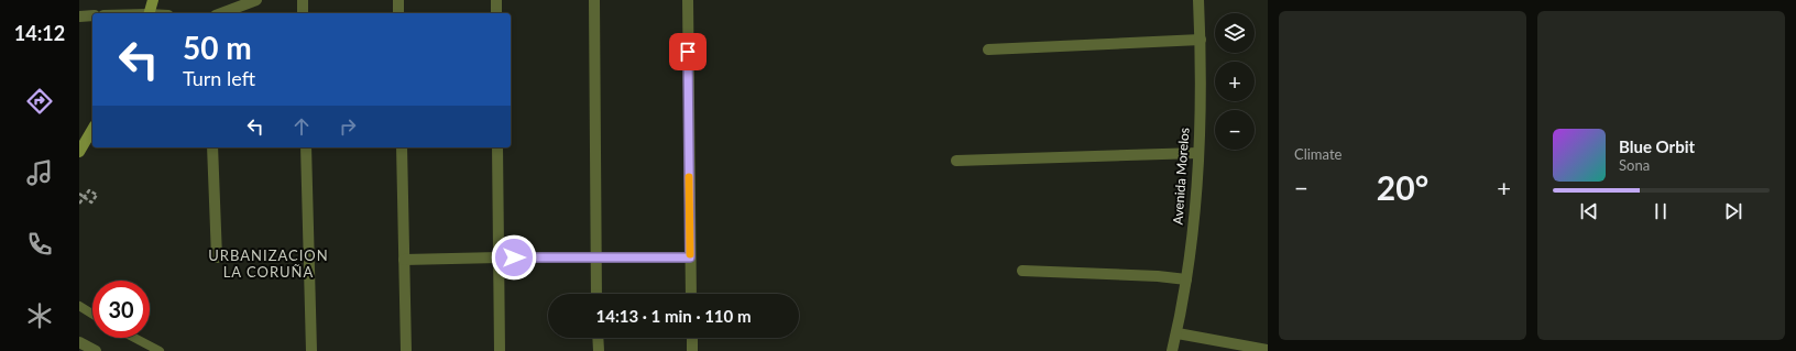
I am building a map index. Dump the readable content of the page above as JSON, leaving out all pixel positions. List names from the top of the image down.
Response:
{
  "streets": {
    "street": ["Avenida Morelos"]
  },
  "districts": ["URBANIZACION LA CORUÑA"],
  "page": {
    "tabs": "14:12",
    "tile": "Climate",
    "map_buttons": ["+", "−"],
    "turn": ["50 m", "Turn left"],
    "song": ["Blue Orbit", "Sona"],
    "heat": ["−", "20°", "+"],
    "limit": "30",
    "trip": "14:13 · 1 min · 110 m"
  }
}
